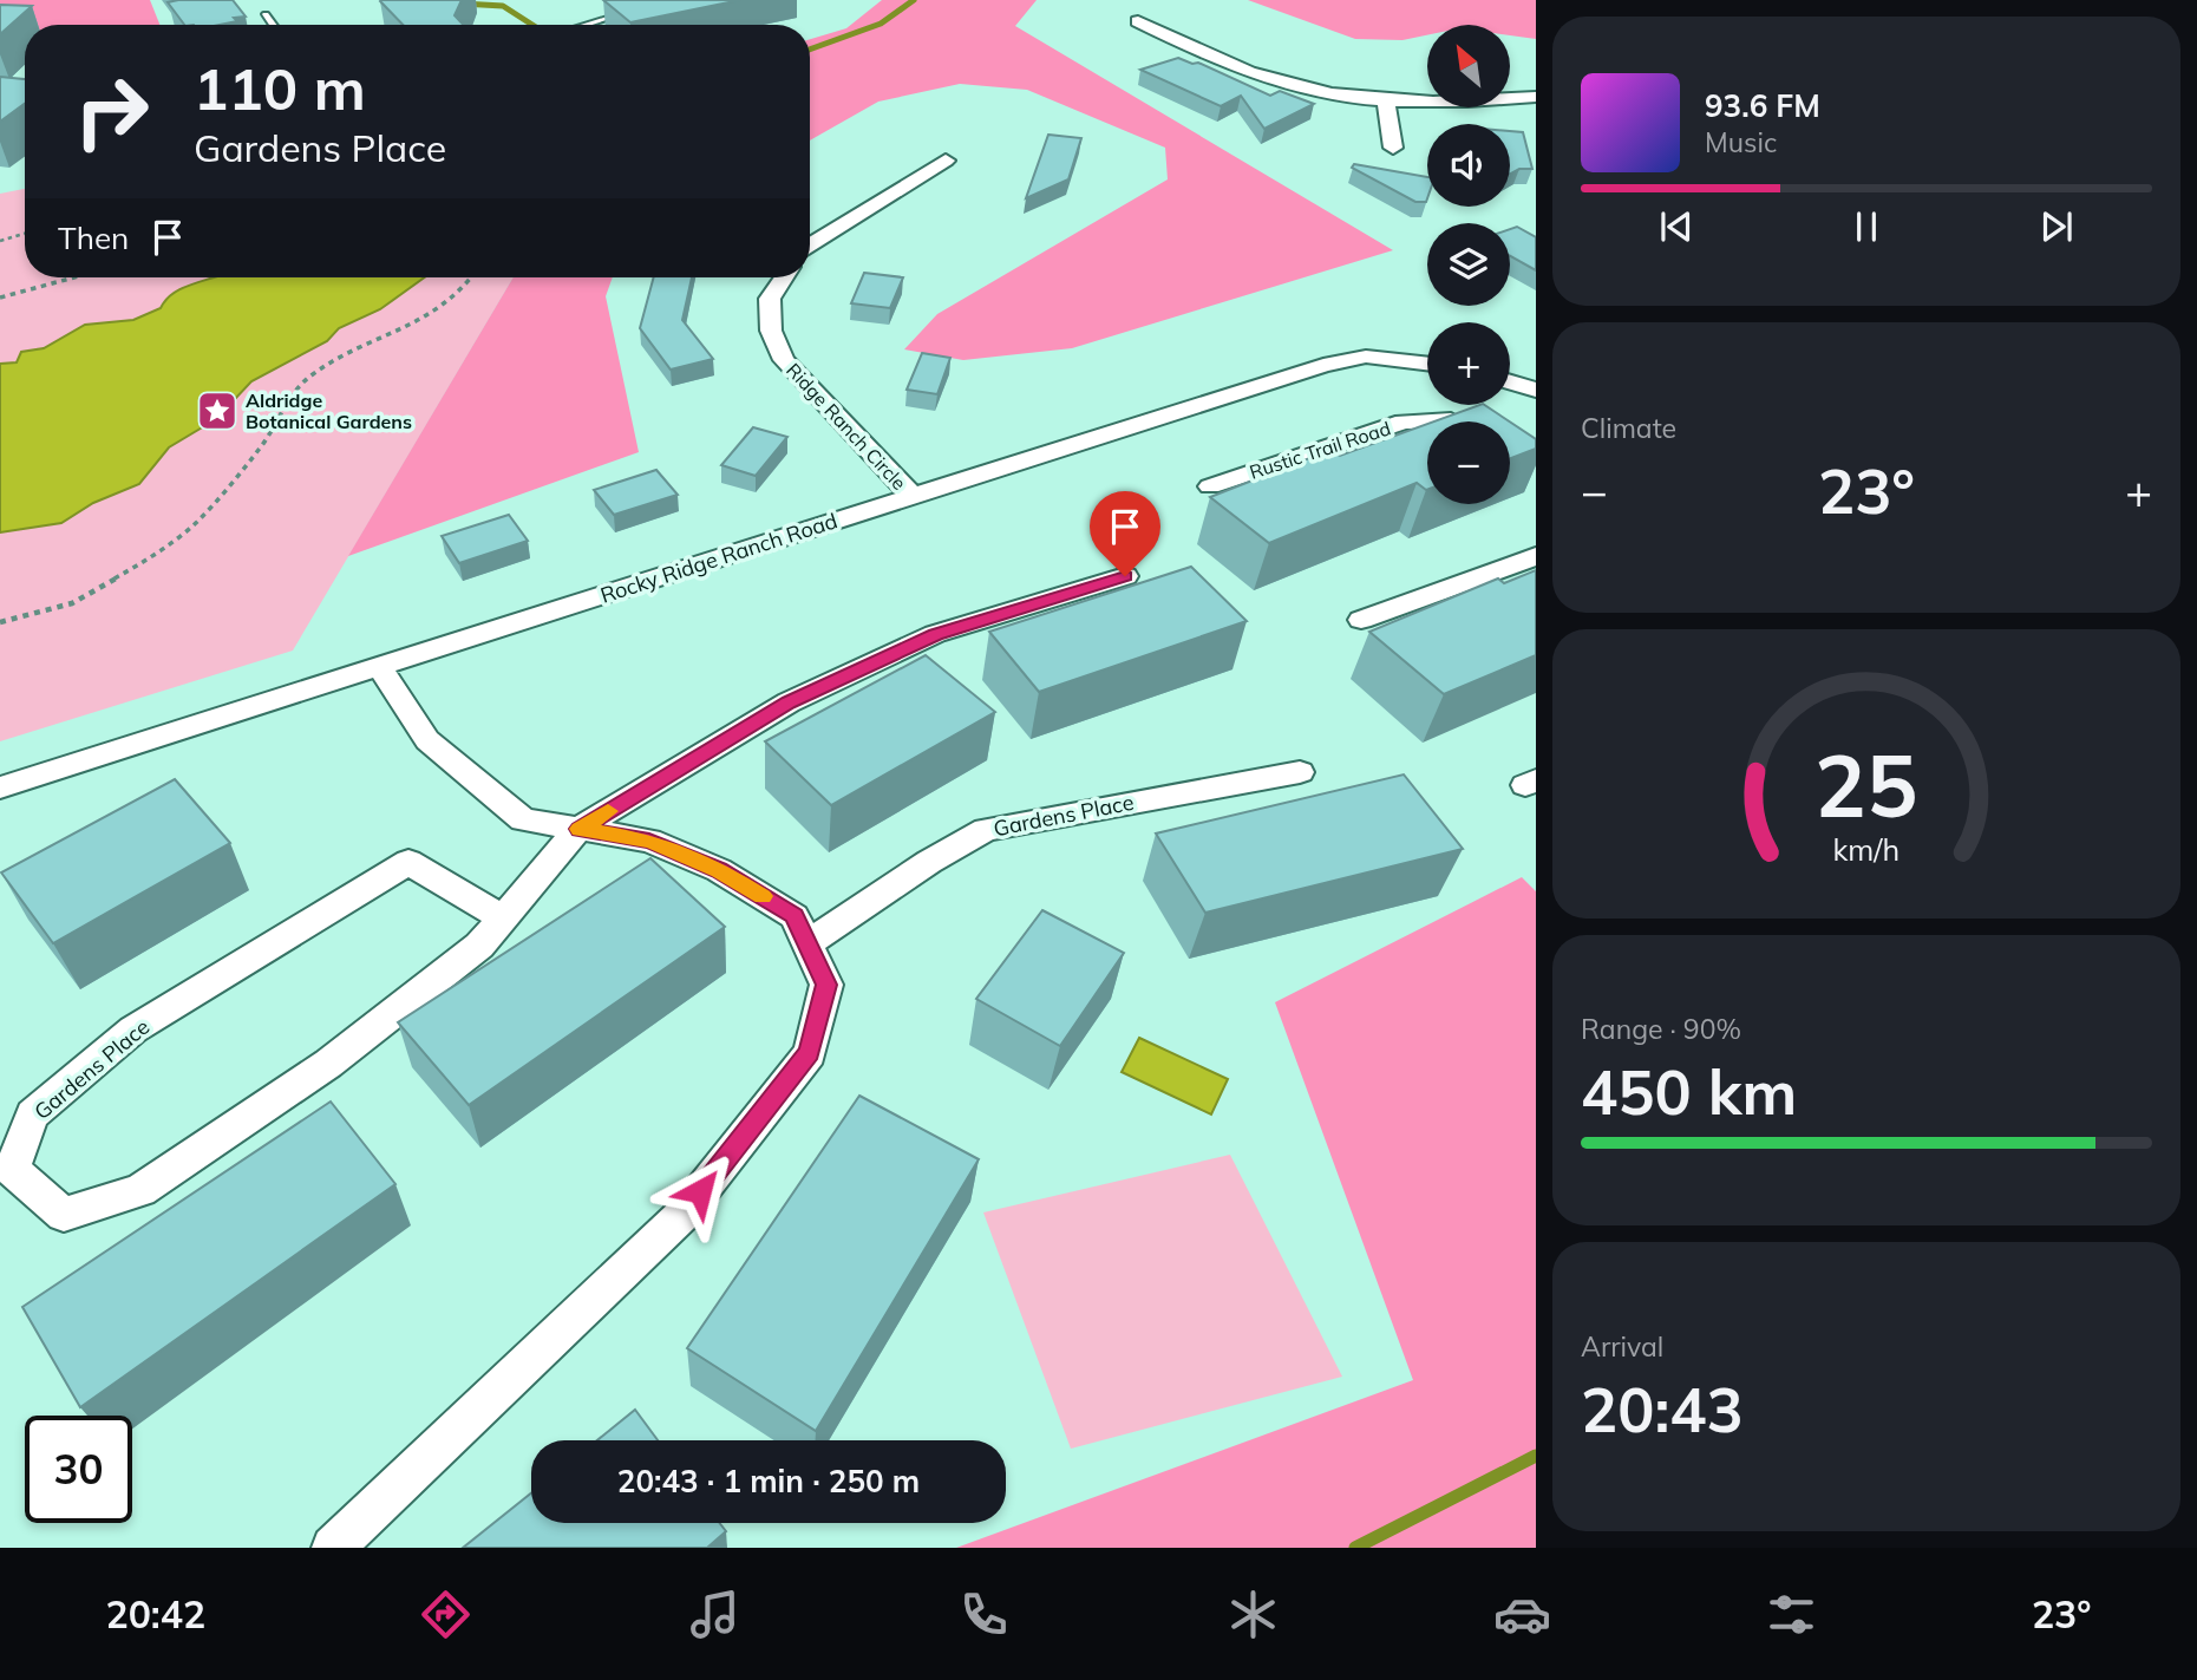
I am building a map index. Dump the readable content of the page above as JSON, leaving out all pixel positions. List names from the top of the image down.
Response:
{
  "streets": {
    "street": [
      "Ridge Ranch Circle",
      "Rustic Trail Road",
      "Rocky Ridge Ranch Road",
      "Gardens Place"
    ]
  },
  "crossings": [
    ["Ridge Ranch Circle", "Rocky Ridge Ranch Road"]
  ],
  "places": {
    "place": ["Aldridge Botanical Gardens"]
  },
  "north": "top left",
  "page": {
    "map_buttons": ["+", "−"],
    "turn": ["110 m", "Gardens Place"],
    "song": ["93.6 FM", "Music"],
    "then": "Then",
    "tile": [
      "Climate",
      ["Range · 90%", "450 km"],
      ["Arrival", "20:43"]
    ],
    "heat": ["−", "23°", "+"],
    "limit": "30",
    "trip": "20:43 · 1 min · 250 m",
    "tabs": ["20:42", "23°"],
    "gauge": ["25", "km/h"]
  }
}
